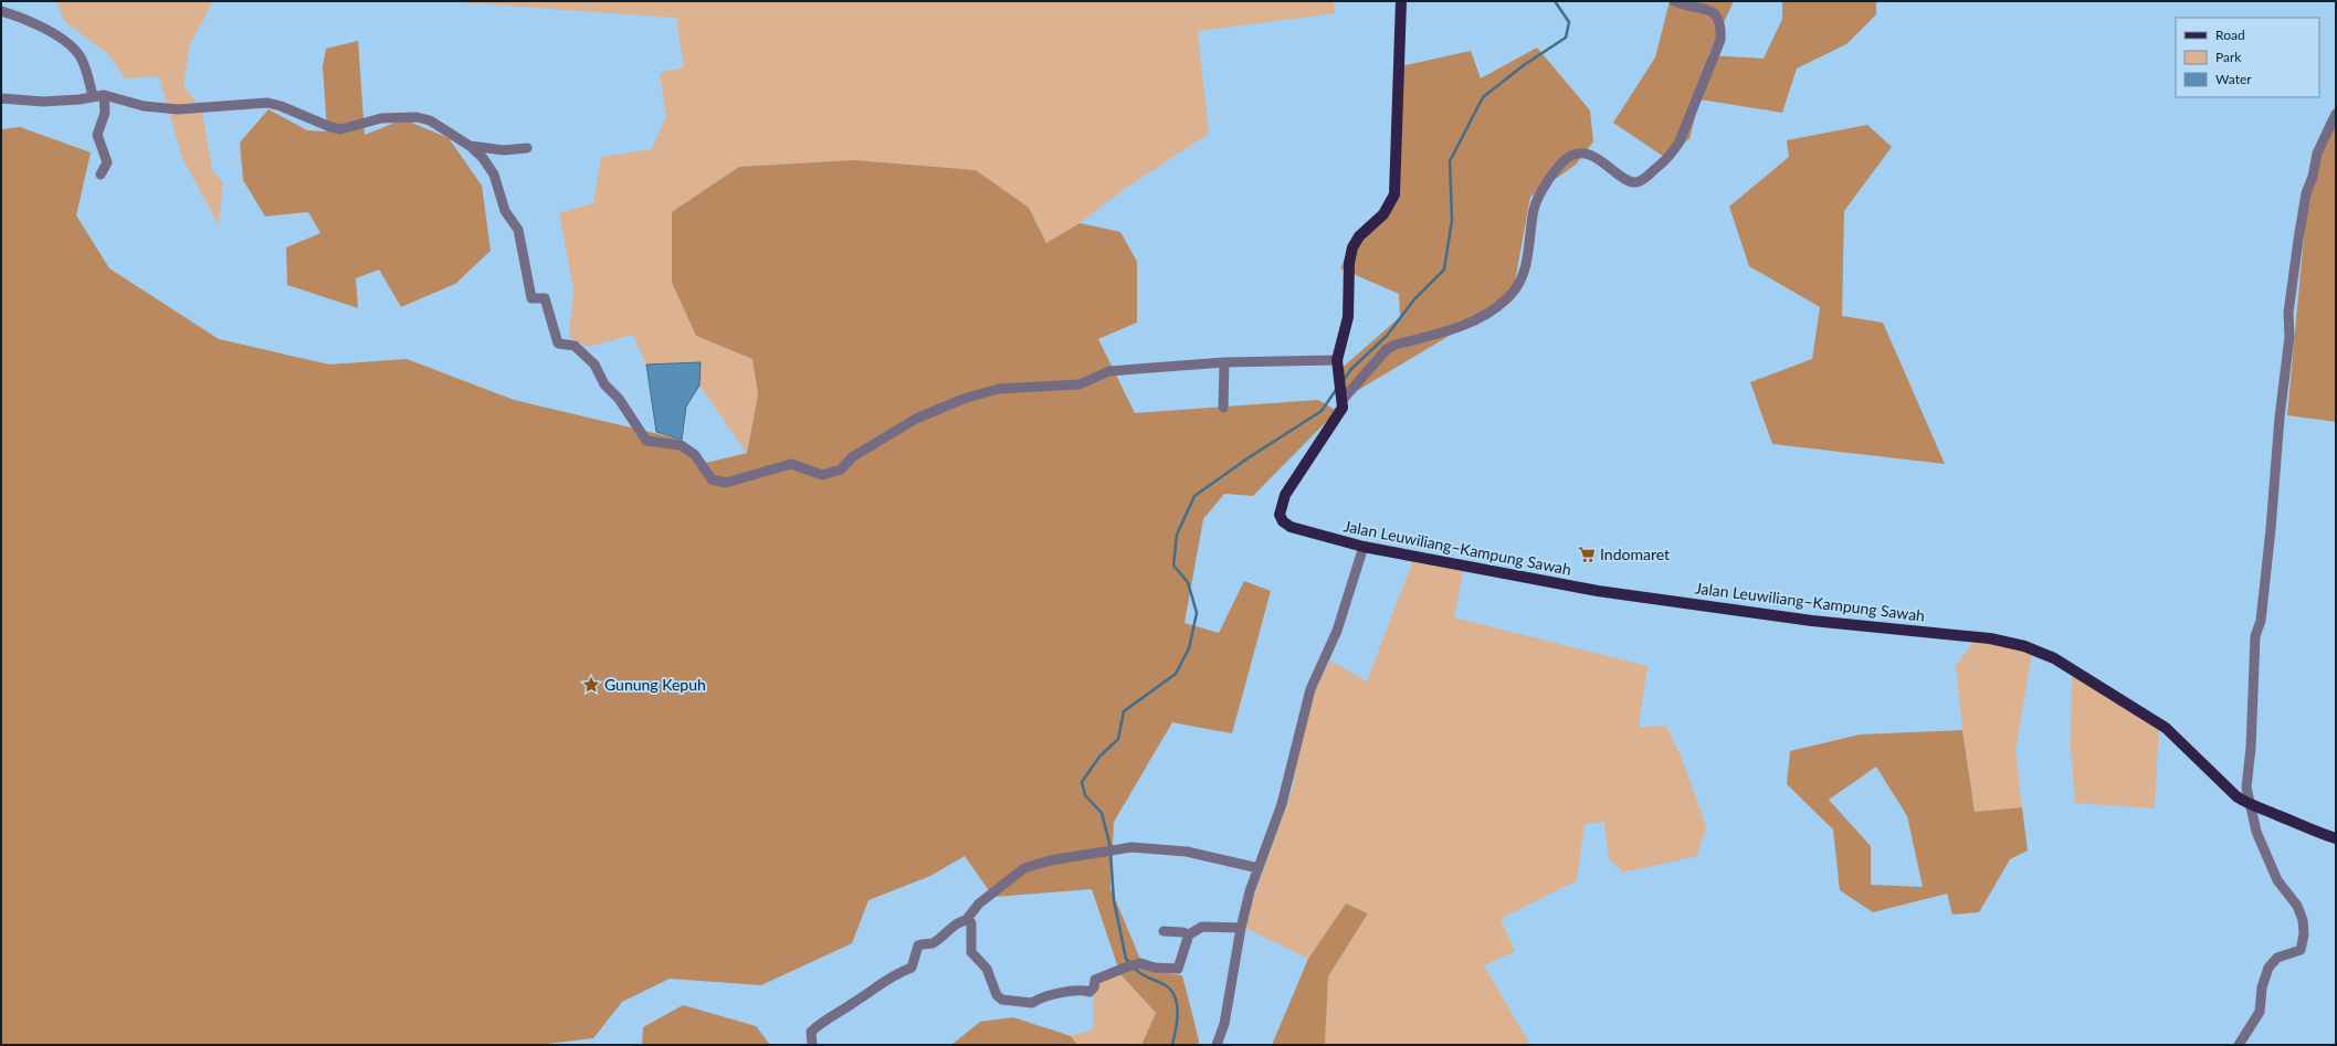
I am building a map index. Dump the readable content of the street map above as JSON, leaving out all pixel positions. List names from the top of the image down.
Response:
{
  "streets": {
    "main road": ["Jalan Leuwiliang–Kampung Sawah"]
  },
  "places": {
    "supermarket": ["Indomaret"],
    "place": ["Gunung Kepuh"]
  },
  "legend": ["Road", "Park", "Water"]
}
